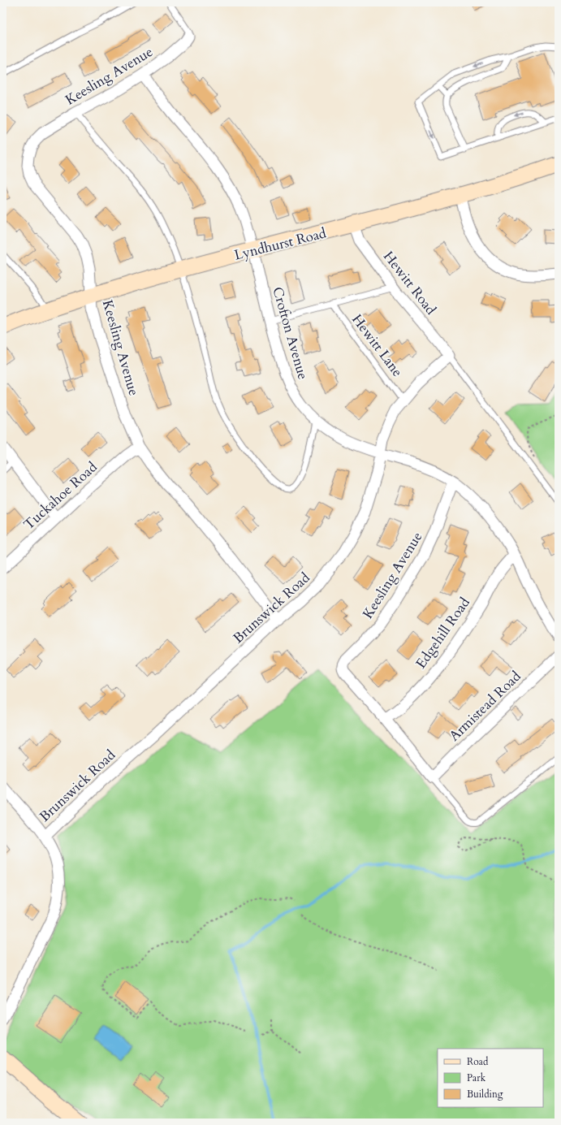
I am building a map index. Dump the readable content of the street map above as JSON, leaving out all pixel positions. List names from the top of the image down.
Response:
{
  "streets": {
    "main road": ["Lyndhurst Road"],
    "street": [
      "Keesling Avenue",
      "Hewitt Road",
      "Crofton Avenue",
      "Tuckahoe Road",
      "Brunswick Road",
      "Edgehill Road",
      "Armistead Road"
    ],
    "lane": ["Hewitt Lane"]
  },
  "crossings": [
    ["Keesling Avenue", "Lyndhurst Road"],
    ["Keesling Avenue", "Crofton Avenue"],
    ["Keesling Avenue", "Tuckahoe Road"],
    ["Keesling Avenue", "Brunswick Road"],
    ["Keesling Avenue", "Edgehill Road"],
    ["Keesling Avenue", "Armistead Road"],
    ["Lyndhurst Road", "Hewitt Road"],
    ["Lyndhurst Road", "Crofton Avenue"],
    ["Hewitt Road", "Hewitt Lane"],
    ["Hewitt Road", "Brunswick Road"],
    ["Crofton Avenue", "Hewitt Lane"],
    ["Crofton Avenue", "Brunswick Road"],
    ["Crofton Avenue", "Edgehill Road"],
    ["Hewitt Lane", "Brunswick Road"]
  ],
  "legend": ["Road", "Park", "Building"]
}
